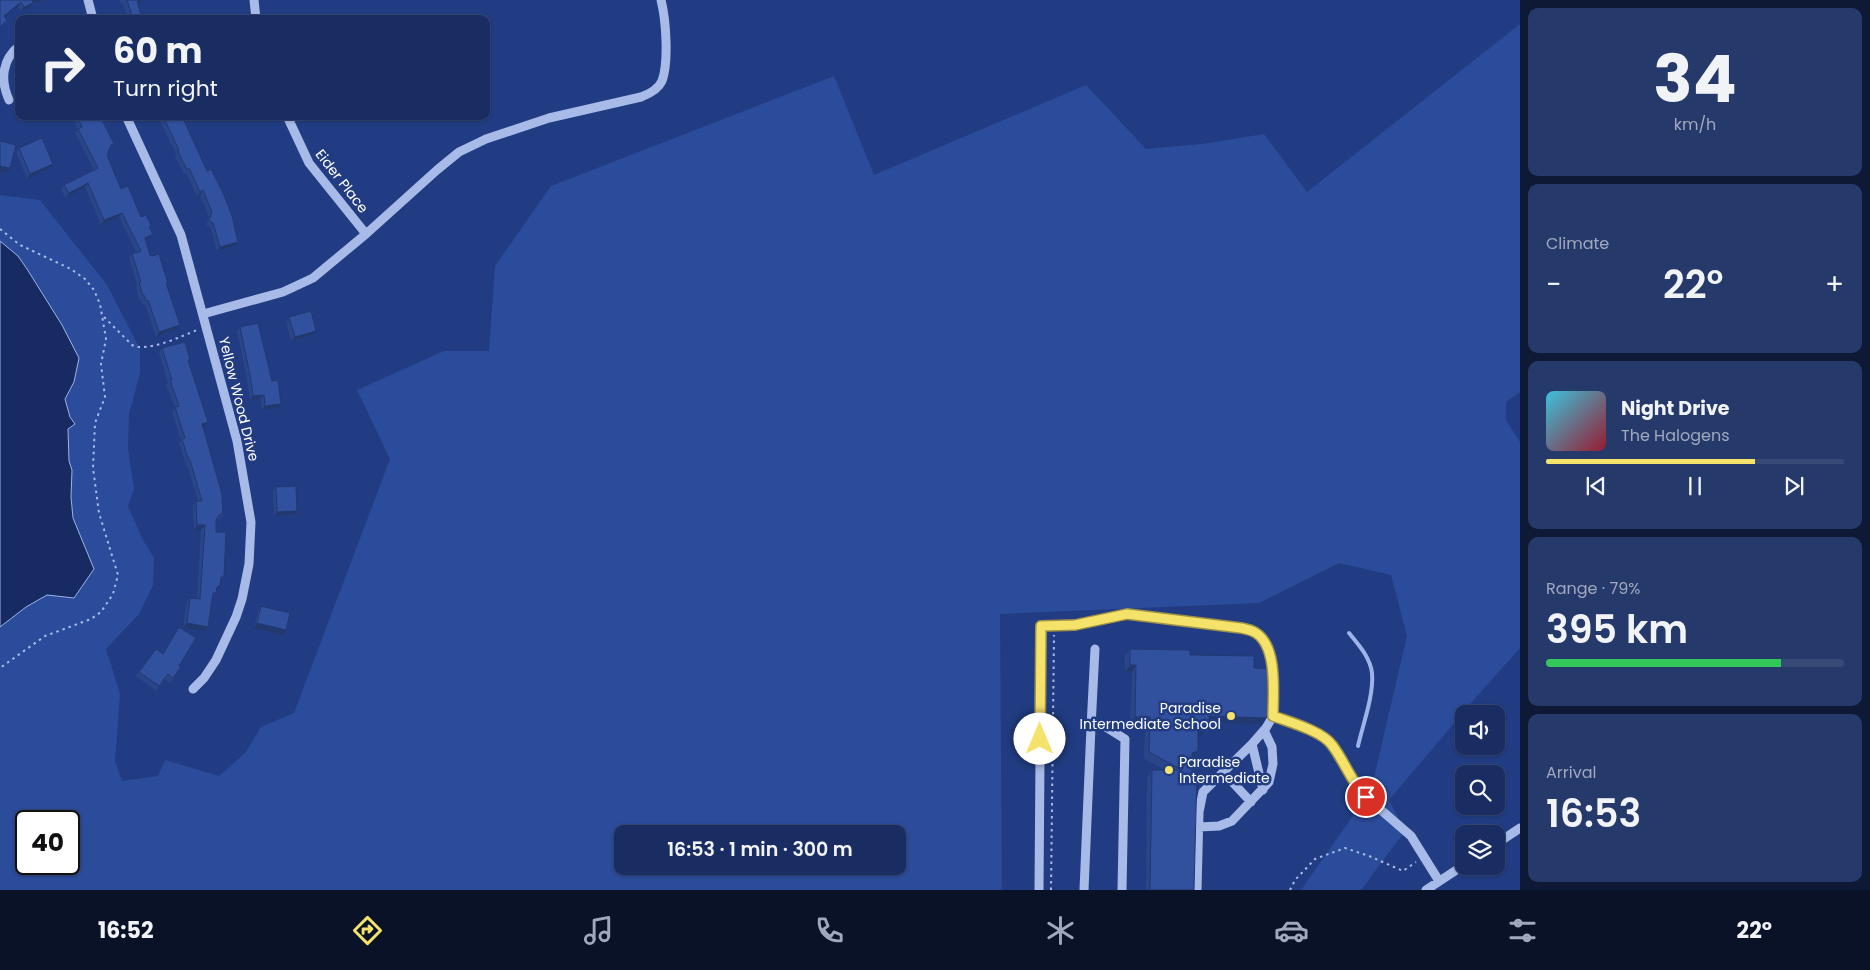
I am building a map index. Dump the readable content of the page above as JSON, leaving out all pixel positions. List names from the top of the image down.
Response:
{
  "streets": {
    "street": ["Eider Place", "Yellow Wood Drive"]
  },
  "places": ["Paradise Intermediate School", "Paradise Intermediate"],
  "page": {
    "tile": [
      ["34", "km/h"],
      "Climate",
      ["Range · 79%", "395 km"],
      ["Arrival", "16:53"]
    ],
    "turn": ["60 m", "Turn right"],
    "heat": ["−", "22°", "+"],
    "song": ["Night Drive", "The Halogens"],
    "limit": "40",
    "trip": "16:53 · 1 min · 300 m",
    "tabs": ["16:52", "22°"]
  }
}
